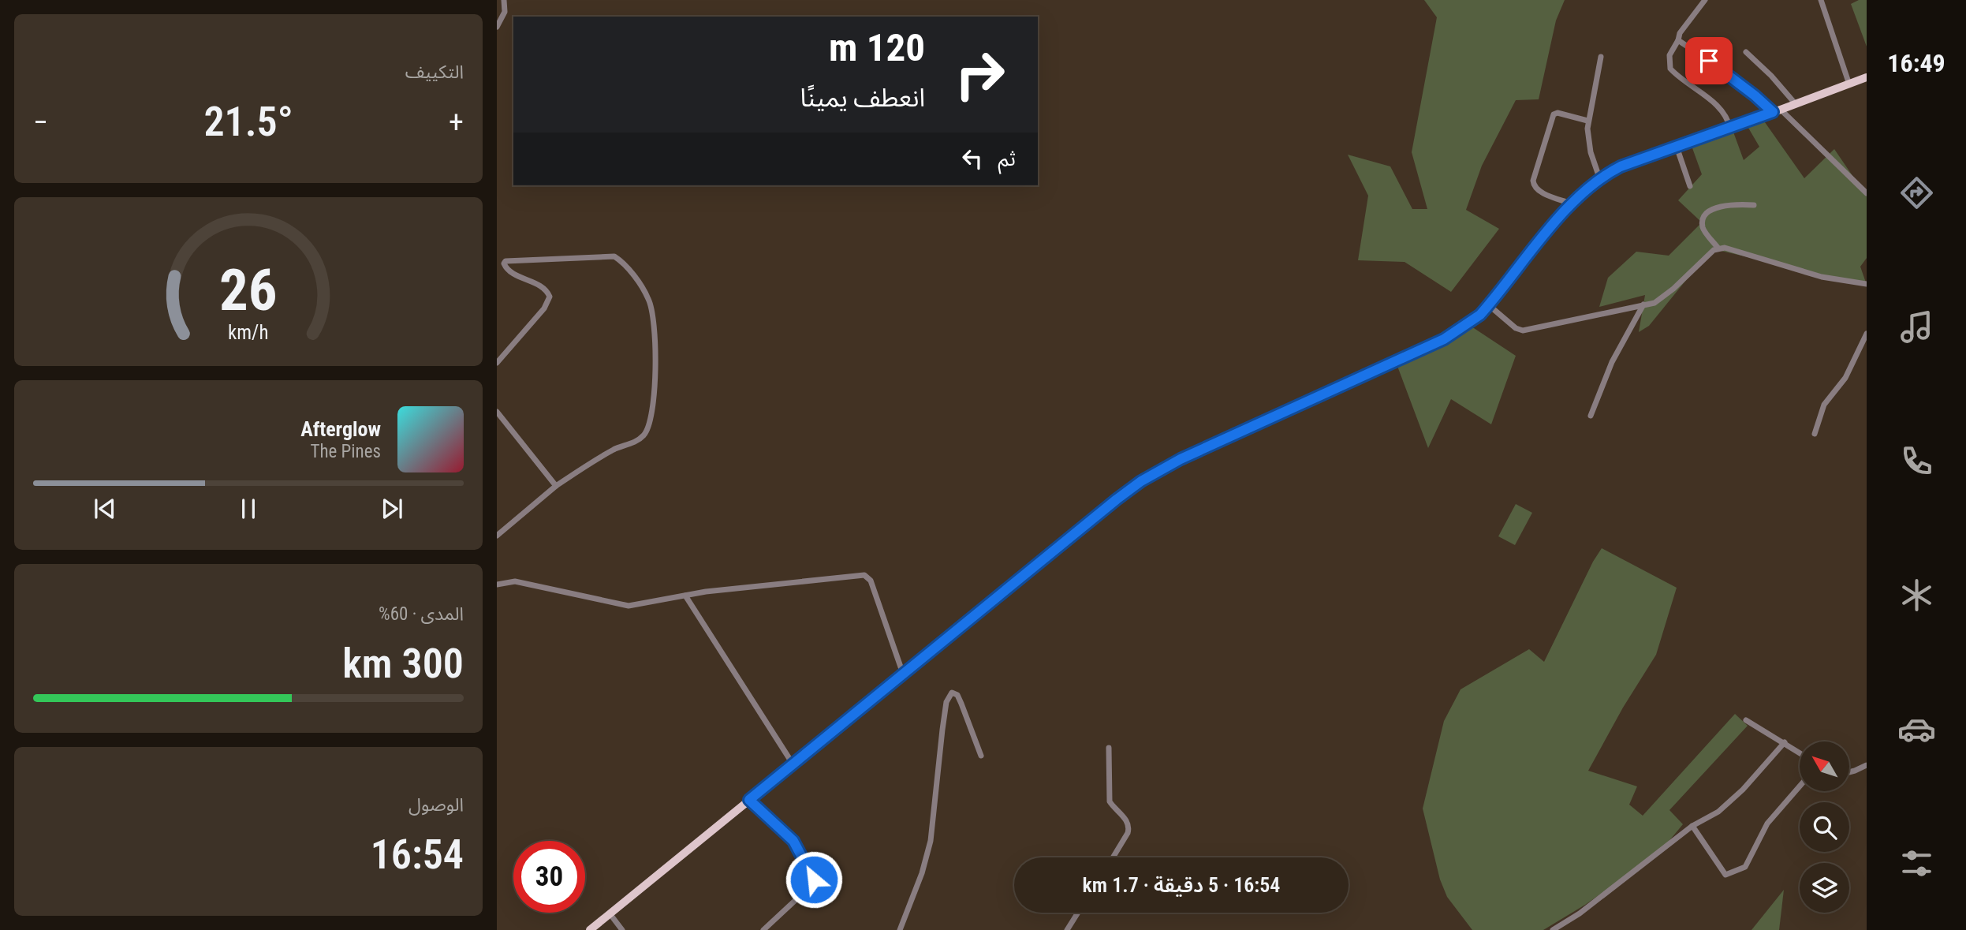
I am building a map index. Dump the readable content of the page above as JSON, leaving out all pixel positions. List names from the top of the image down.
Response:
{
  "north": "top left",
  "page": {
    "tabs": "16:49",
    "tile": [
      "التكييف",
      ["المدى · 60%", "300 km"],
      ["الوصول", "16:54"]
    ],
    "turn": ["120 m", "انعطف يمينًا"],
    "heat": ["−", "21.5°", "+"],
    "then": "ثم",
    "song": ["Afterglow", "The Pines"],
    "limit": "30",
    "trip": "16:54 · 5 دقيقة · 1.7 km",
    "gauge": ["26", "km/h"]
  }
}
